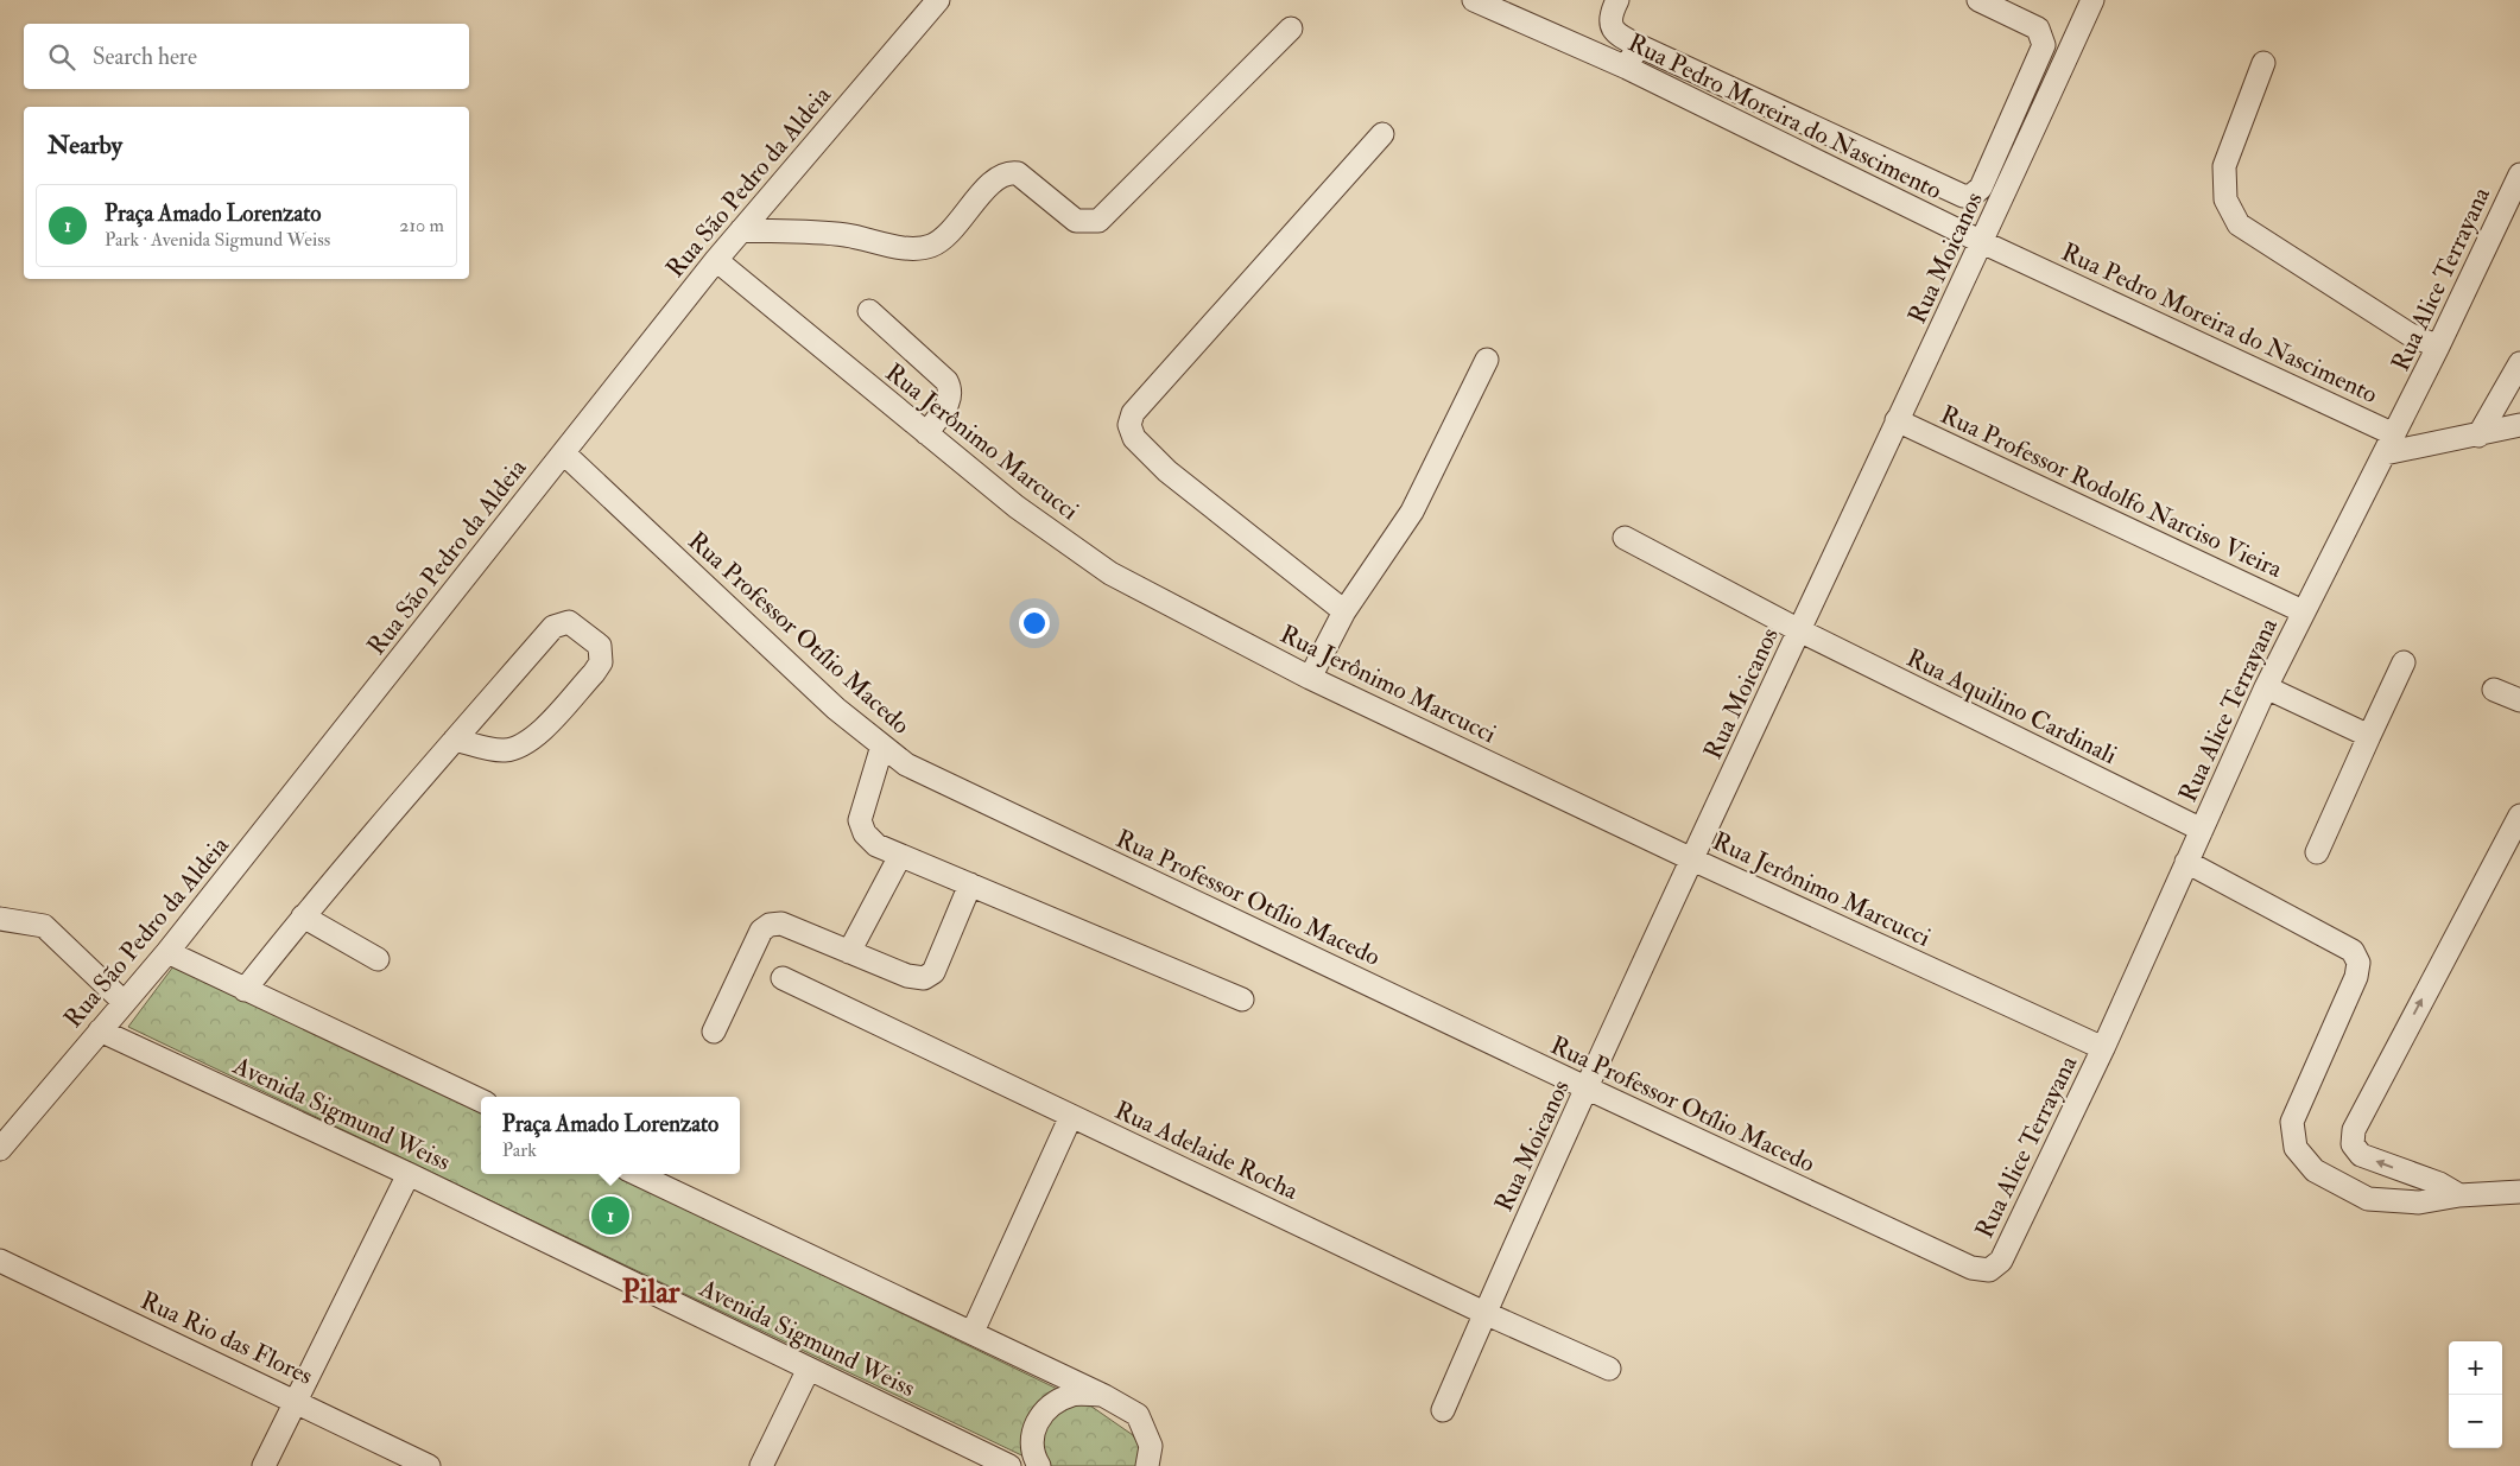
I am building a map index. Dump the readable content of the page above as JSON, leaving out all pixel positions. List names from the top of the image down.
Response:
{
  "streets": {
    "street": [
      "Rua Pedro Moreira do Nascimento",
      "Rua São Pedro da Aldeia",
      "Rua Moicanos",
      "Rua Alice Terrayana",
      "Rua Jerônimo Marcucci",
      "Rua Professor Rodolfo Narciso Vieira",
      "Rua Professor Otílio Macedo",
      "Rua Aquilino Cardinali",
      "Avenida Sigmund Weiss",
      "Rua Adelaide Rocha",
      "Rua Rio das Flores"
    ]
  },
  "crossings": [
    ["Rua Pedro Moreira do Nascimento", "Rua Moicanos"],
    ["Rua Pedro Moreira do Nascimento", "Rua Alice Terrayana"],
    ["Rua São Pedro da Aldeia", "Rua Jerônimo Marcucci"],
    ["Rua São Pedro da Aldeia", "Rua Professor Otílio Macedo"],
    ["Rua São Pedro da Aldeia", "Avenida Sigmund Weiss"],
    ["Rua Moicanos", "Rua Jerônimo Marcucci"],
    ["Rua Moicanos", "Rua Professor Rodolfo Narciso Vieira"],
    ["Rua Moicanos", "Rua Professor Otílio Macedo"],
    ["Rua Moicanos", "Rua Aquilino Cardinali"],
    ["Rua Moicanos", "Rua Adelaide Rocha"],
    ["Rua Alice Terrayana", "Rua Jerônimo Marcucci"],
    ["Rua Alice Terrayana", "Rua Professor Rodolfo Narciso Vieira"],
    ["Rua Alice Terrayana", "Rua Professor Otílio Macedo"],
    ["Rua Alice Terrayana", "Rua Aquilino Cardinali"]
  ],
  "districts": ["Pilar"],
  "page": {
    "search": "Search here",
    "heading": "Nearby",
    "list": [
      {
        "mark": "1",
        "name": "Praça Amado Lorenzato",
        "note": "Park · Avenida Sigmund Weiss",
        "value": "210 m"
      }
    ],
    "popup": ["Praça Amado Lorenzato", "Park"],
    "pins": "1",
    "map_buttons": ["+", "−"]
  }
}
